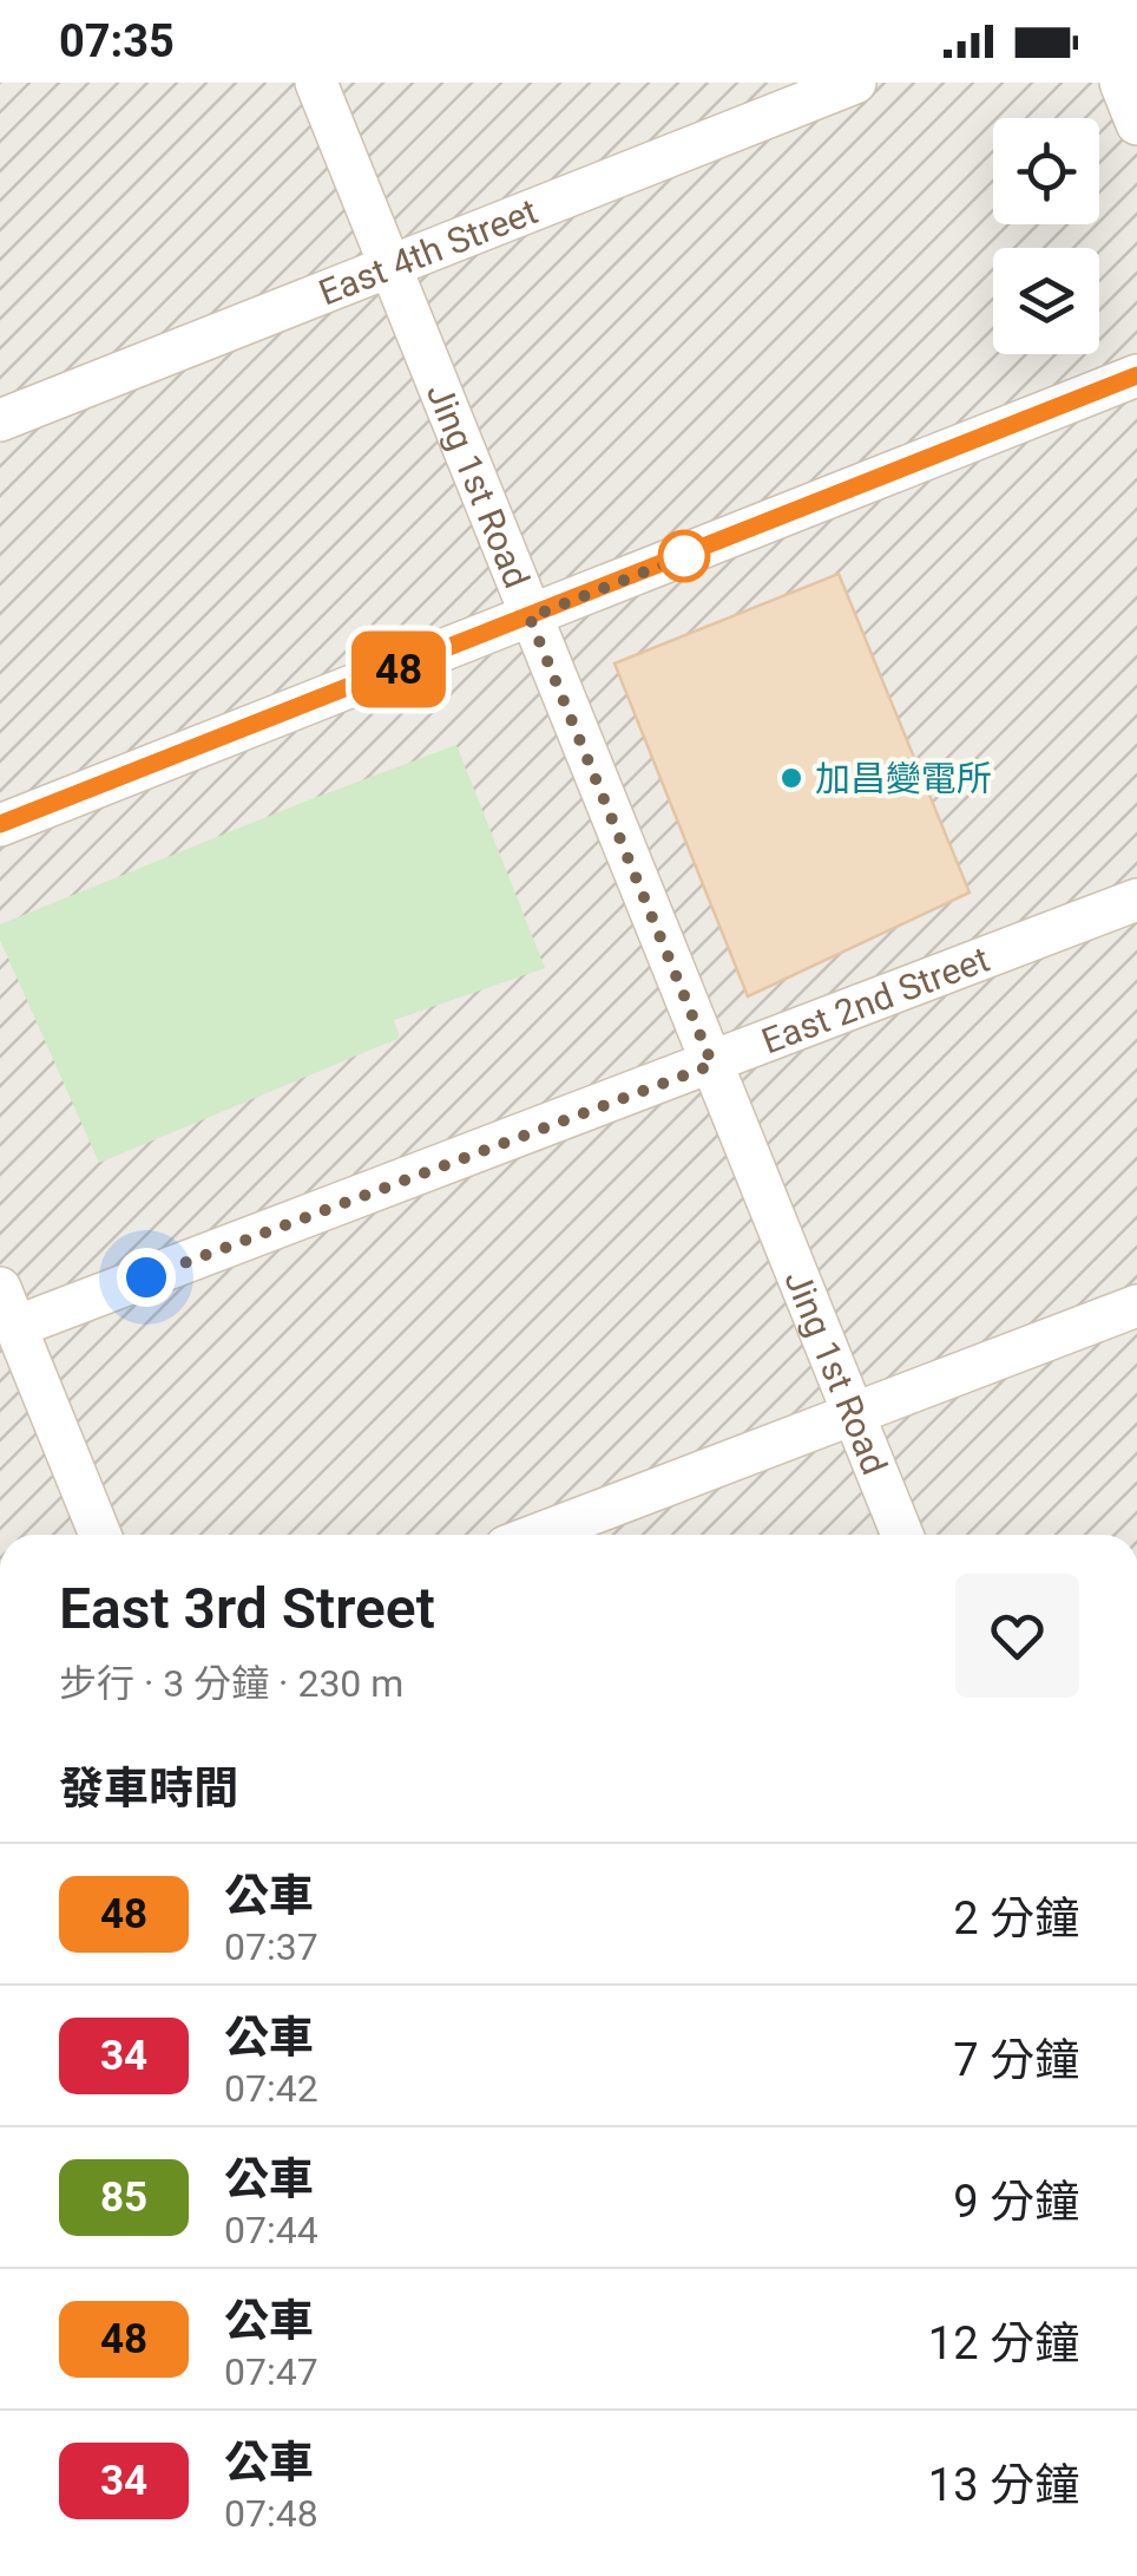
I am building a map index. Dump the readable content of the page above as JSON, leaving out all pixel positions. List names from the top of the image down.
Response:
{
  "streets": {
    "street": ["East 4th Street", "Jing 1st Road", "East 2nd Street"]
  },
  "crossings": [
    ["East 4th Street", "Jing 1st Road"],
    ["Jing 1st Road", "East 2nd Street"]
  ],
  "places": ["加昌變電所"],
  "lines": ["bus line 48"],
  "page": {
    "status": "07:35",
    "on_map": "48",
    "heading": [
      ["East 3rd Street", "步行 · 3 分鐘 · 230 m"],
      "發車時間"
    ],
    "list": [
      {
        "mark": "48",
        "name": "公車",
        "note": "07:37",
        "value": "2 分鐘"
      },
      {
        "mark": "34",
        "name": "公車",
        "note": "07:42",
        "value": "7 分鐘"
      },
      {
        "mark": "85",
        "name": "公車",
        "note": "07:44",
        "value": "9 分鐘"
      },
      {
        "mark": "48",
        "name": "公車",
        "note": "07:47",
        "value": "12 分鐘"
      },
      {
        "mark": "34",
        "name": "公車",
        "note": "07:48",
        "value": "13 分鐘"
      }
    ]
  }
}
